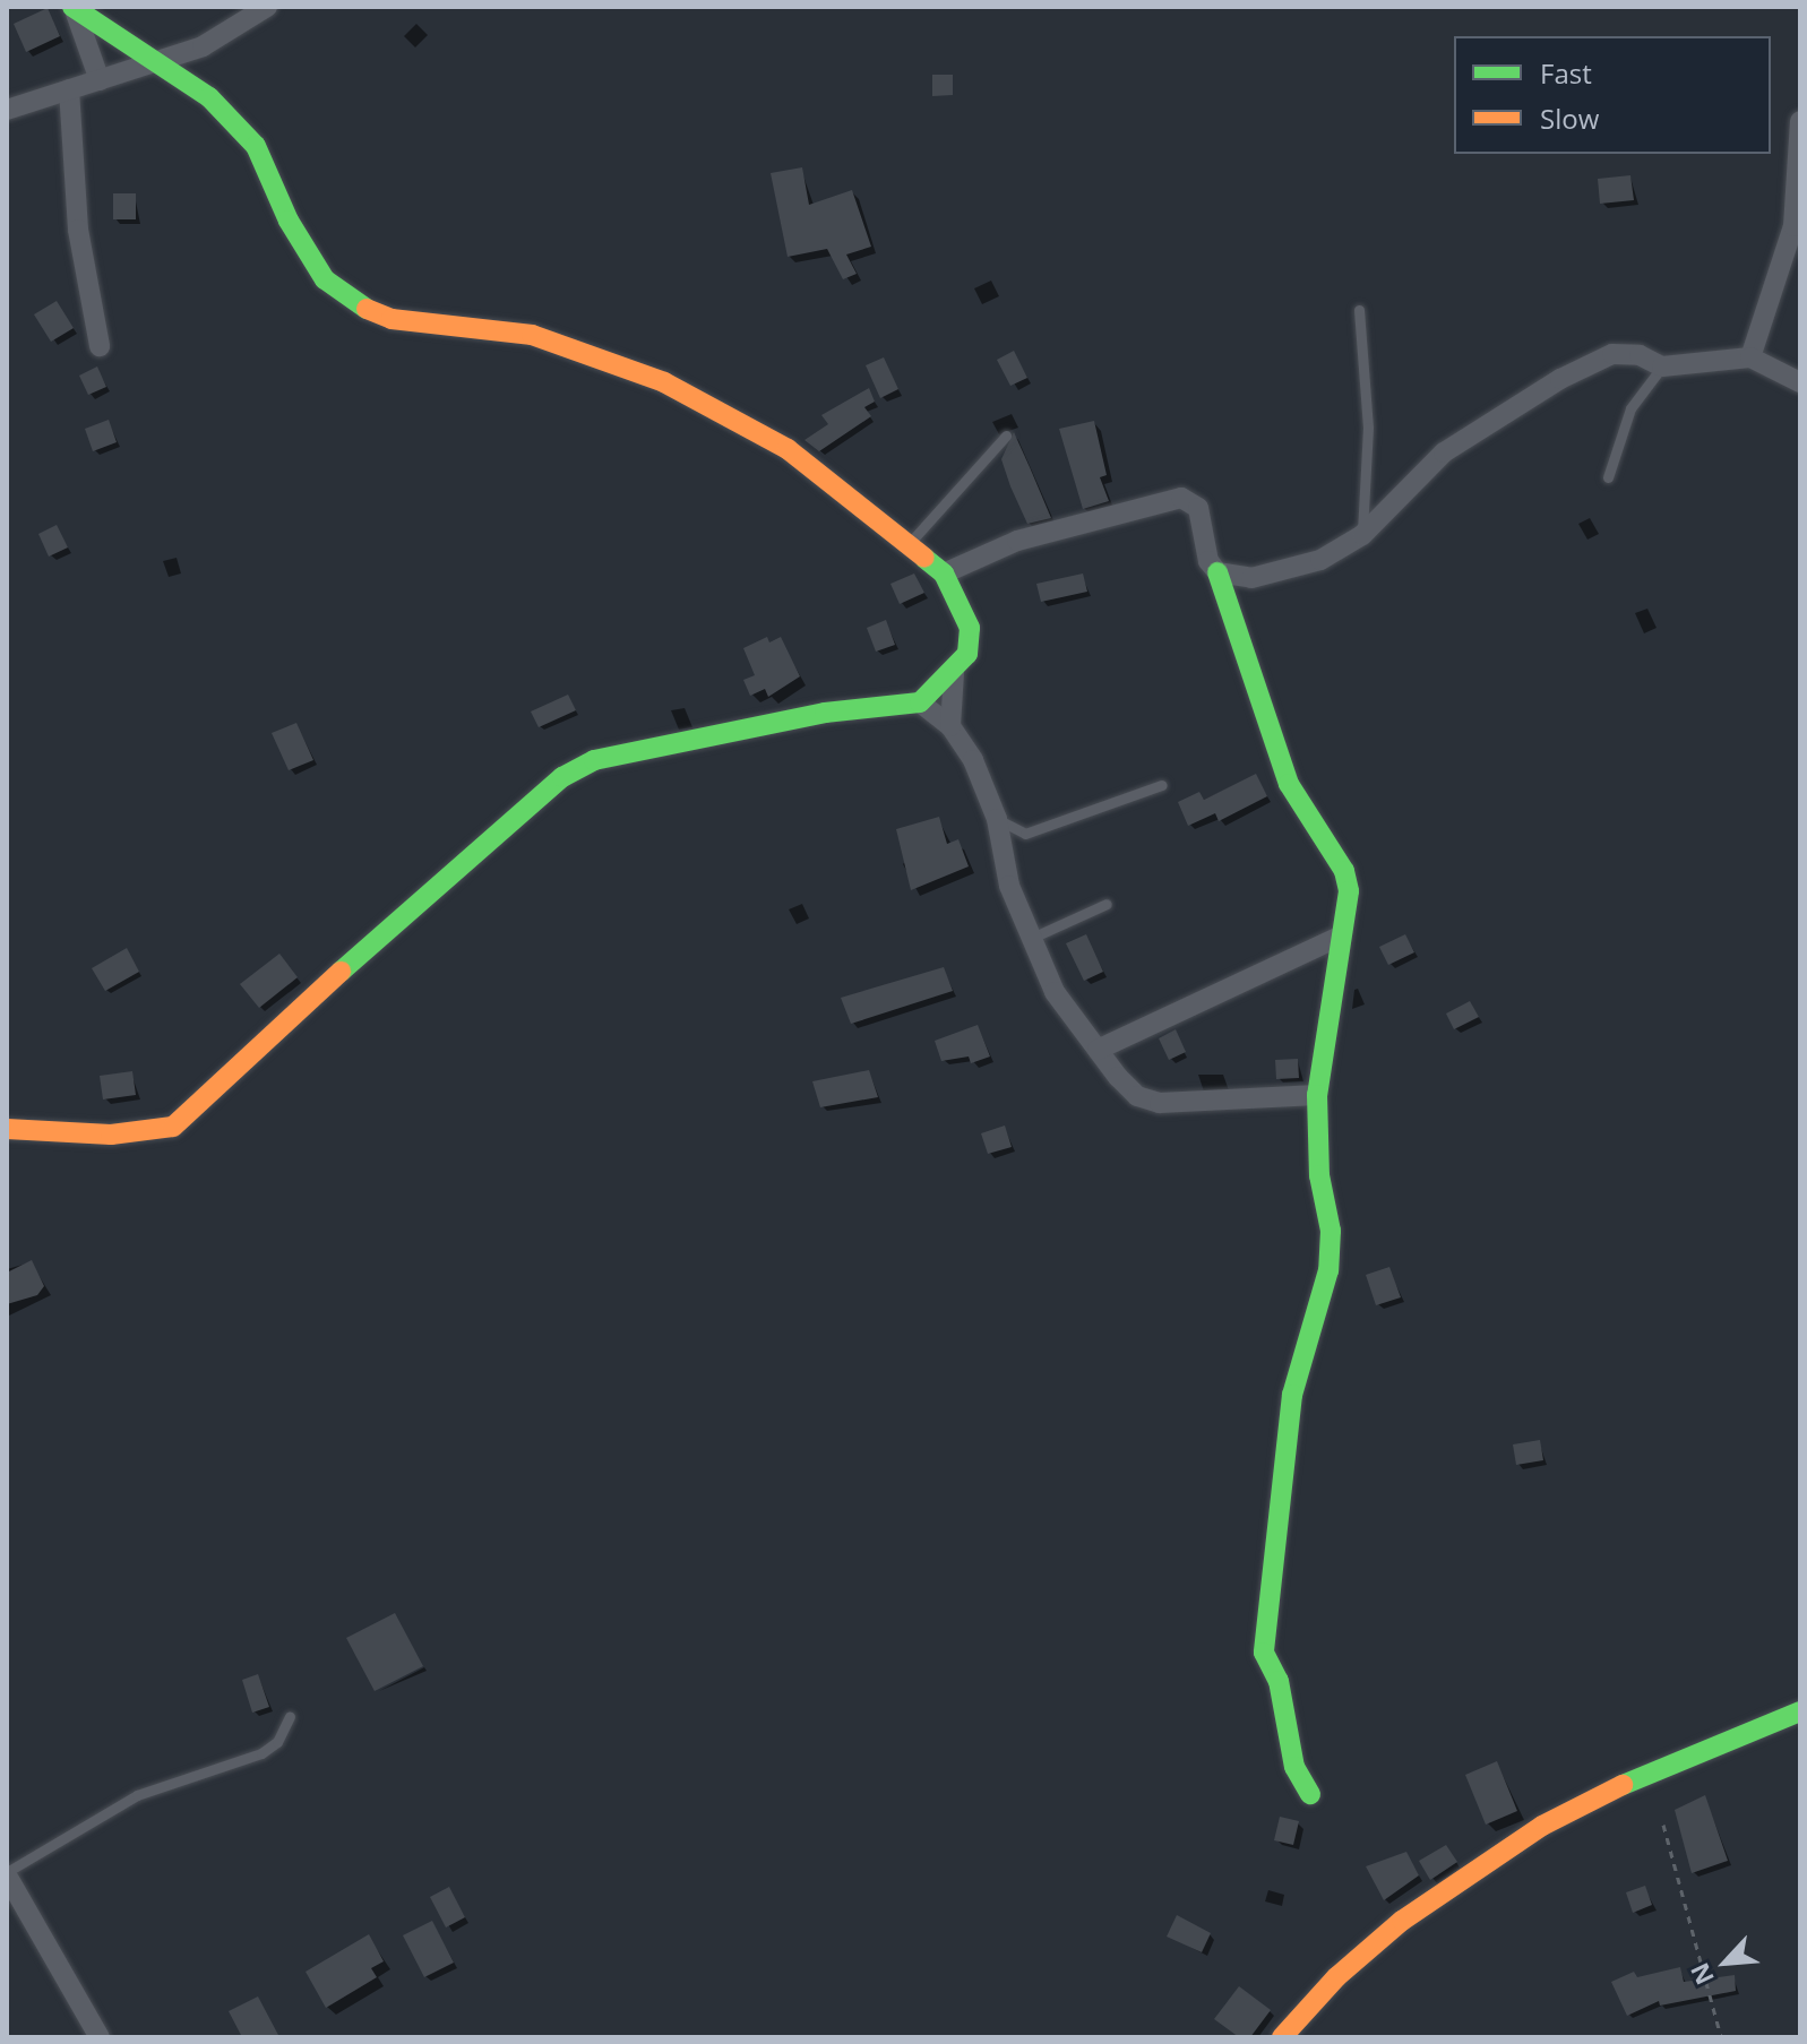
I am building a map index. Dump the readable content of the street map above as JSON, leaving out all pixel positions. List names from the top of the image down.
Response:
{
  "legend": ["Fast", "Slow"],
  "north": "bottom left"
}
